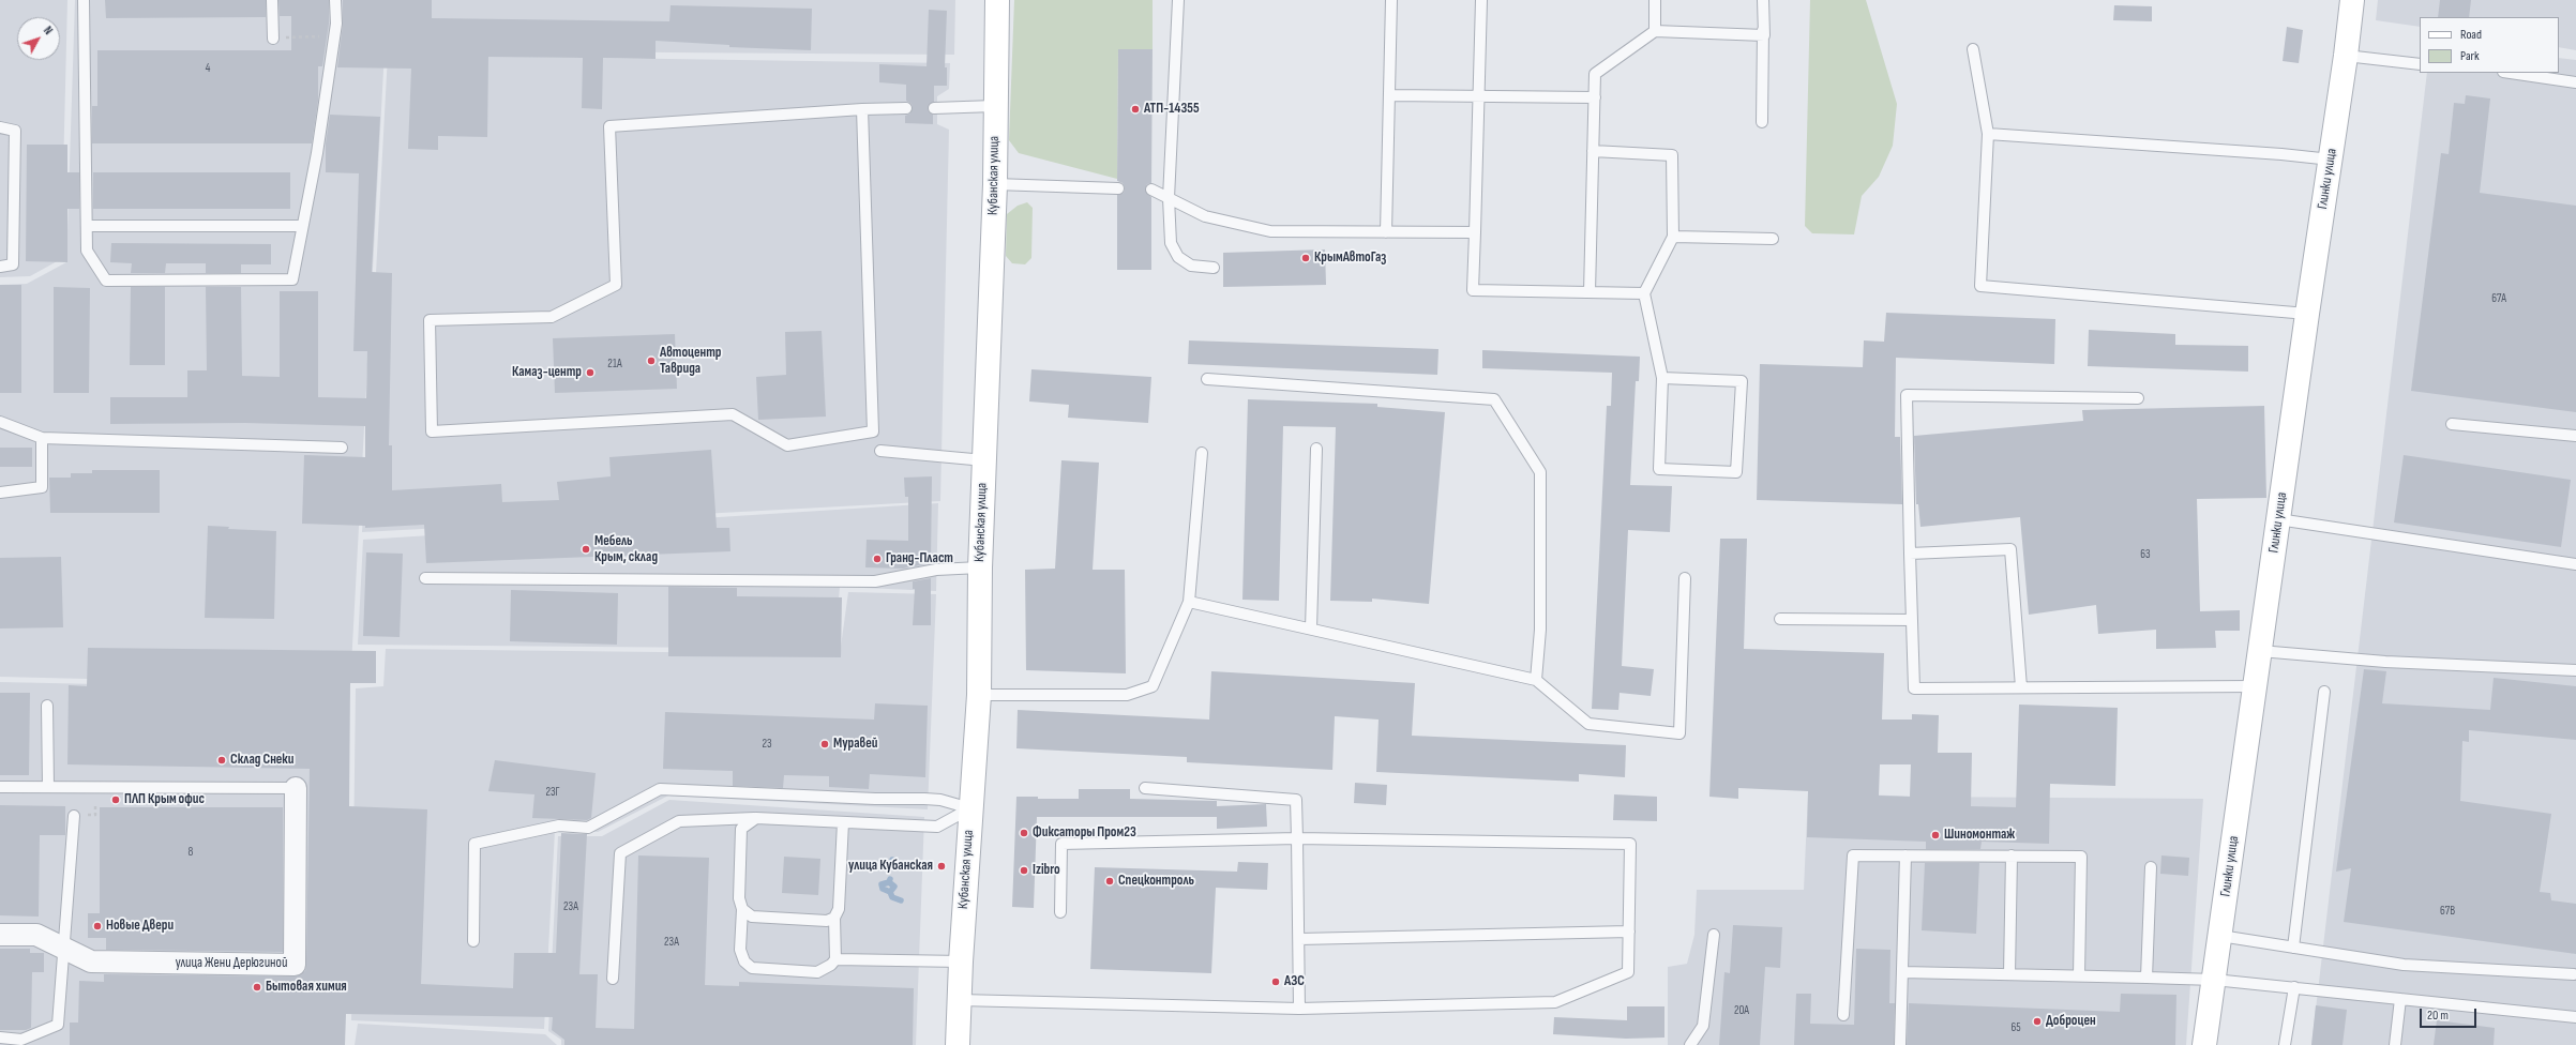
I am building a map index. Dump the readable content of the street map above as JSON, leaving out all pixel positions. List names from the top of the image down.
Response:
{
  "streets": {
    "main road": ["Кубанская улица", "Глинки улица"],
    "street": ["улица Жени Дерюгиной"]
  },
  "places": [
    "АТП-14355",
    "КрымАвтоГаз",
    "Автоцентр Таврида",
    "Камаз-центр",
    "Мебель Крым, склад",
    "Гранд-Пласт",
    "Муравей",
    "Склад Снеки",
    "ПЛП Крым офис",
    "Фиксаторы Пром23",
    "Шиномонтаж",
    "улица Кубанская",
    "Izibro",
    "Спецконтроль",
    "Новые Двери",
    "АЗС",
    "Бытовая химия",
    "Доброцен"
  ],
  "house_numbers": [
    "4",
    "67А",
    "21А",
    "63",
    "23",
    "23Г",
    "8",
    "23А",
    "67В",
    "23А",
    "20А",
    "65"
  ],
  "legend": ["Road", "Park"],
  "scale_bar": "20 m",
  "north": "top right"
}
